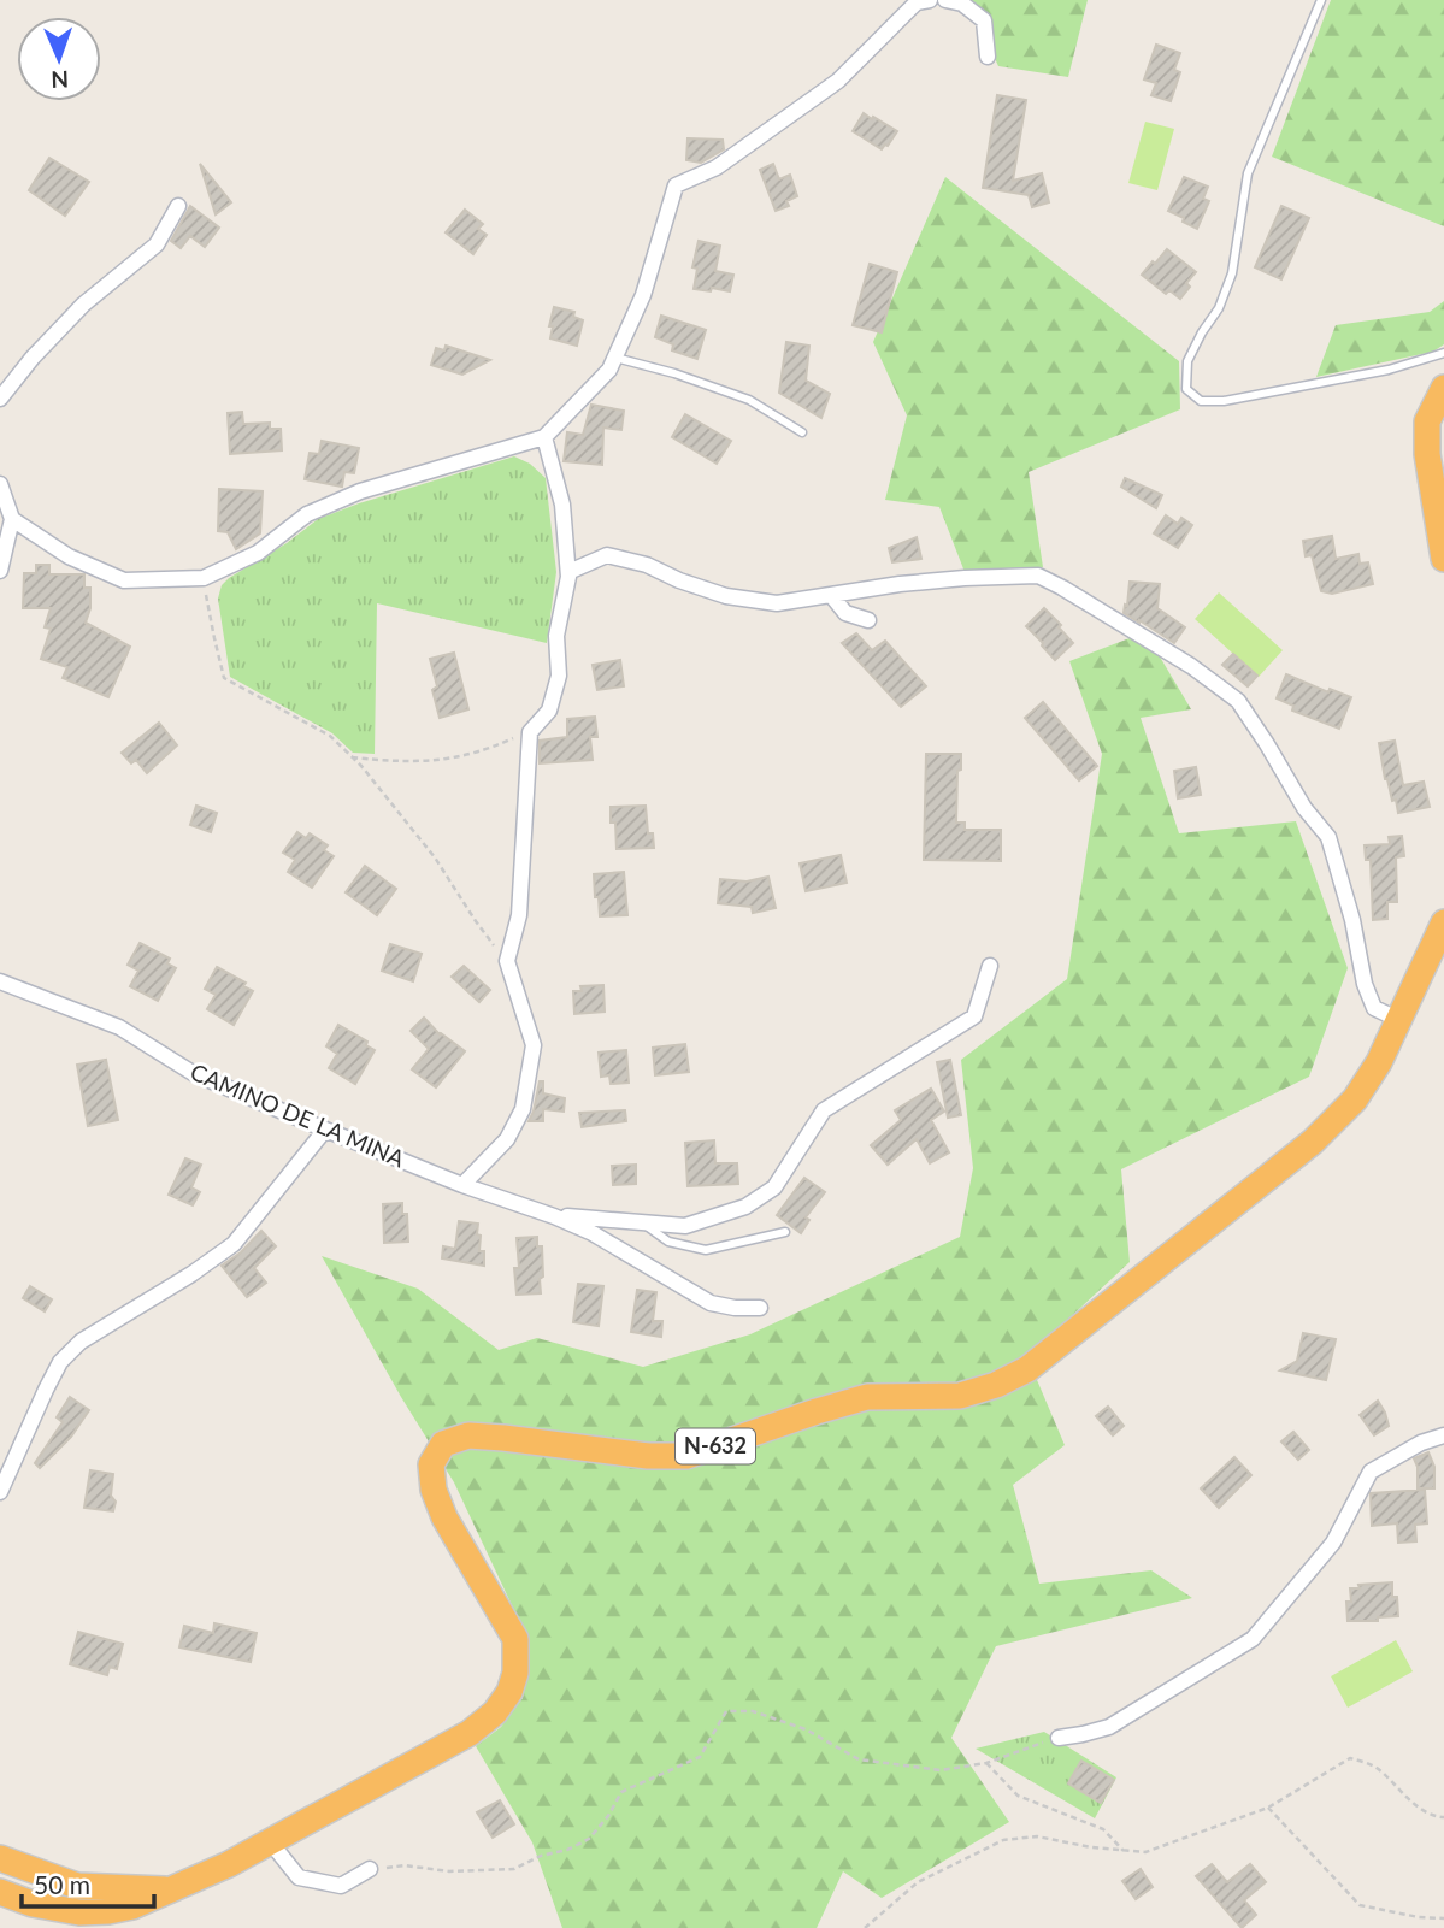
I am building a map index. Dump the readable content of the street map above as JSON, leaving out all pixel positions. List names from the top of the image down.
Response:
{
  "streets": {
    "highway": ["N-632"],
    "street": ["CAMINO DE LA MINA"]
  },
  "scale_bar": "50 m",
  "north": "bottom"
}
